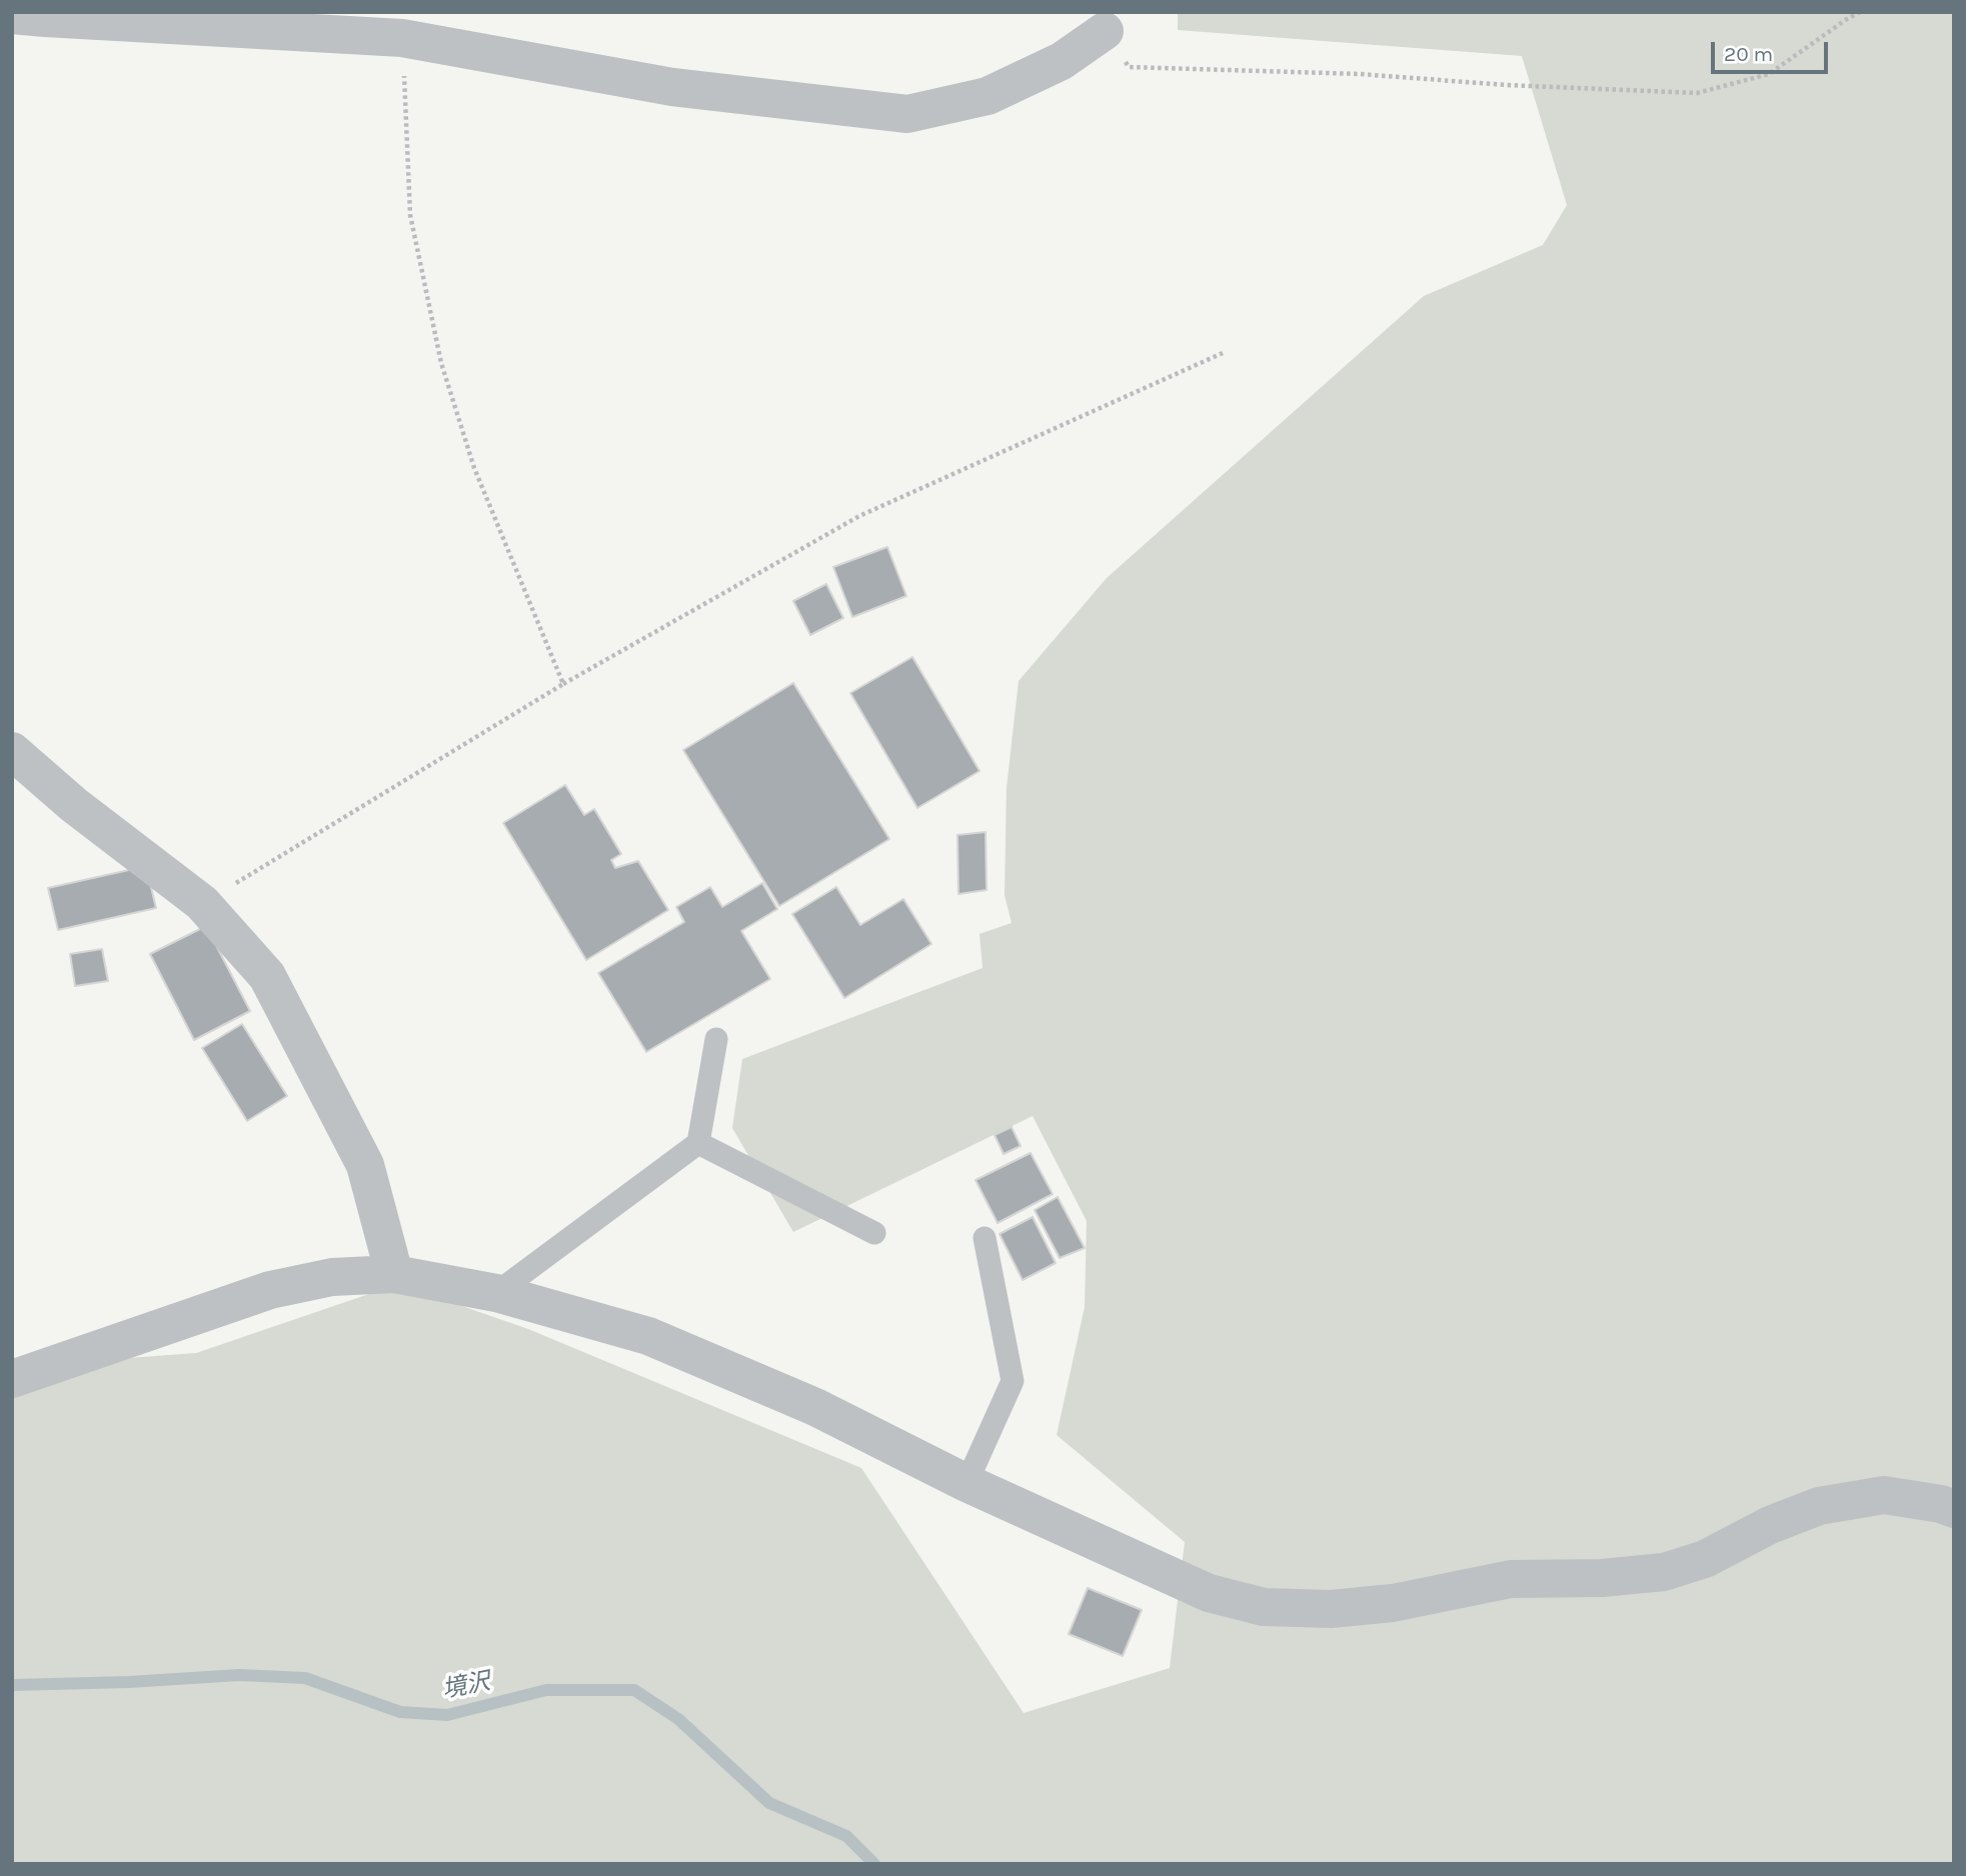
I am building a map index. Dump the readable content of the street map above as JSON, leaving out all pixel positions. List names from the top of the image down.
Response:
{
  "water": ["境沢"],
  "scale_bar": "20 m"
}
